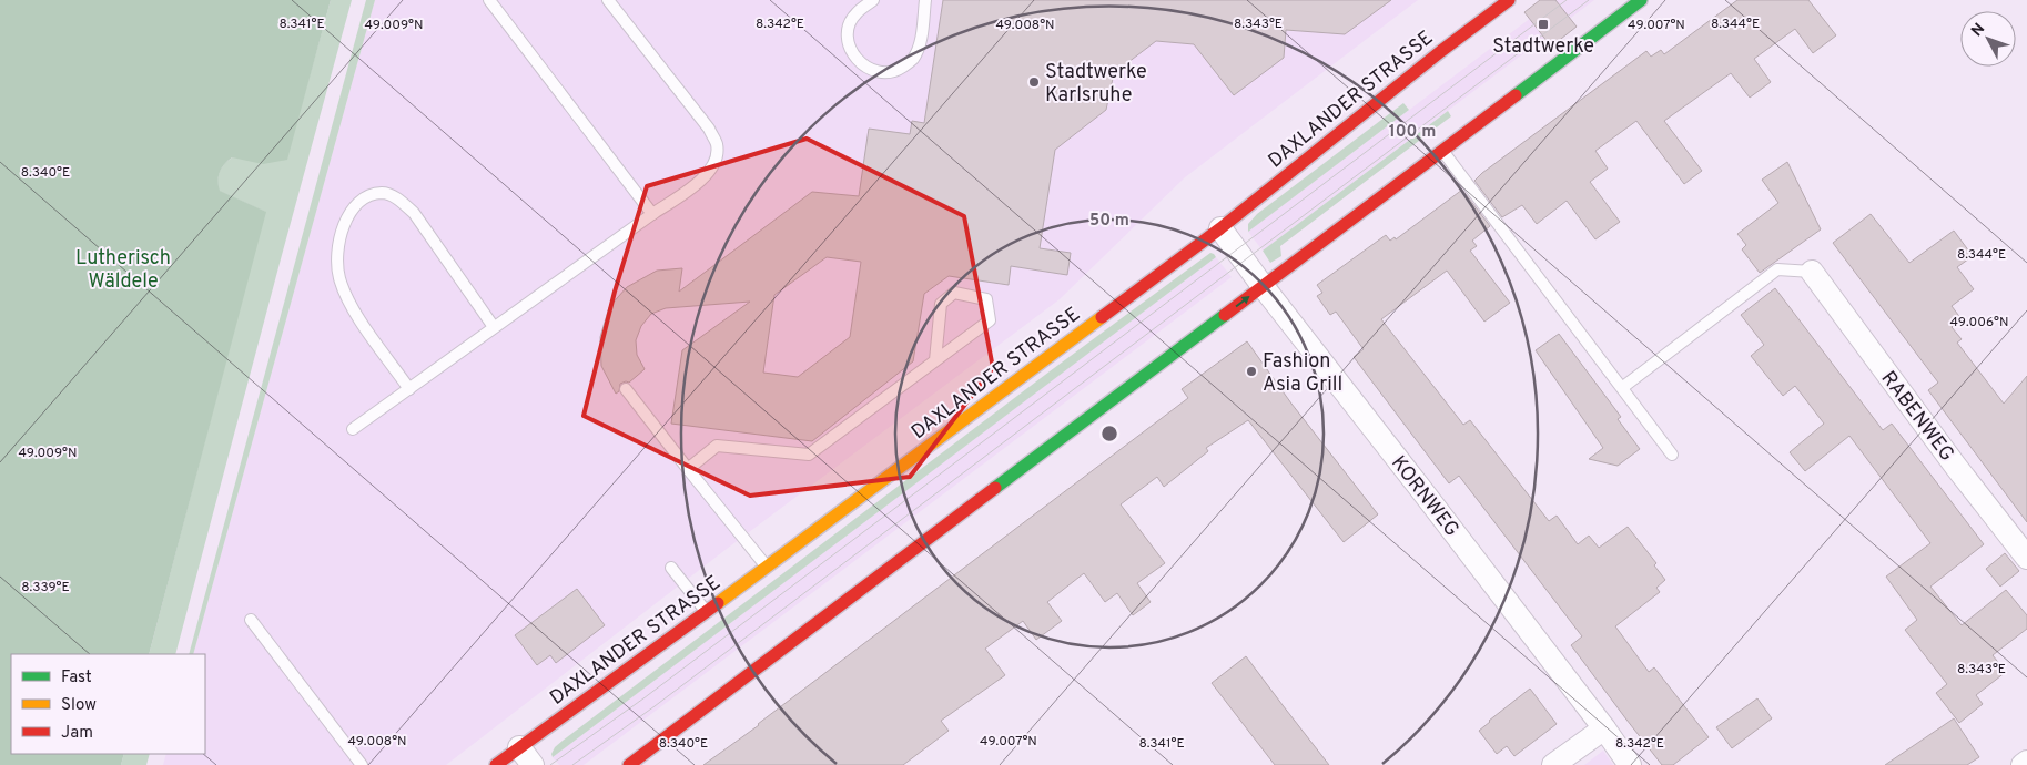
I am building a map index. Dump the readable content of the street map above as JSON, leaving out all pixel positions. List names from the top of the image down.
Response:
{
  "streets": {
    "street": ["DAXLANDER STRASSE", "RABENWEG", "KORNWEG"]
  },
  "crossings": [
    ["DAXLANDER STRASSE", "KORNWEG"]
  ],
  "parks": ["Lutherisch Wäldele"],
  "places": {
    "transit": ["Stadtwerke"],
    "other": ["Stadtwerke Karlsruhe", "Fashion Asia Grill"]
  },
  "legend": ["Fast", "Slow", "Jam"],
  "north": "top left",
  "coordinates": [
    "8.341°E",
    "8.342°E",
    "8.343°E",
    "8.344°E",
    "49.009°N",
    "49.008°N",
    "49.007°N",
    "8.340°E",
    "49.006°N",
    "8.339°E"
  ],
  "rings": ["100 m", "50 m"]
}
